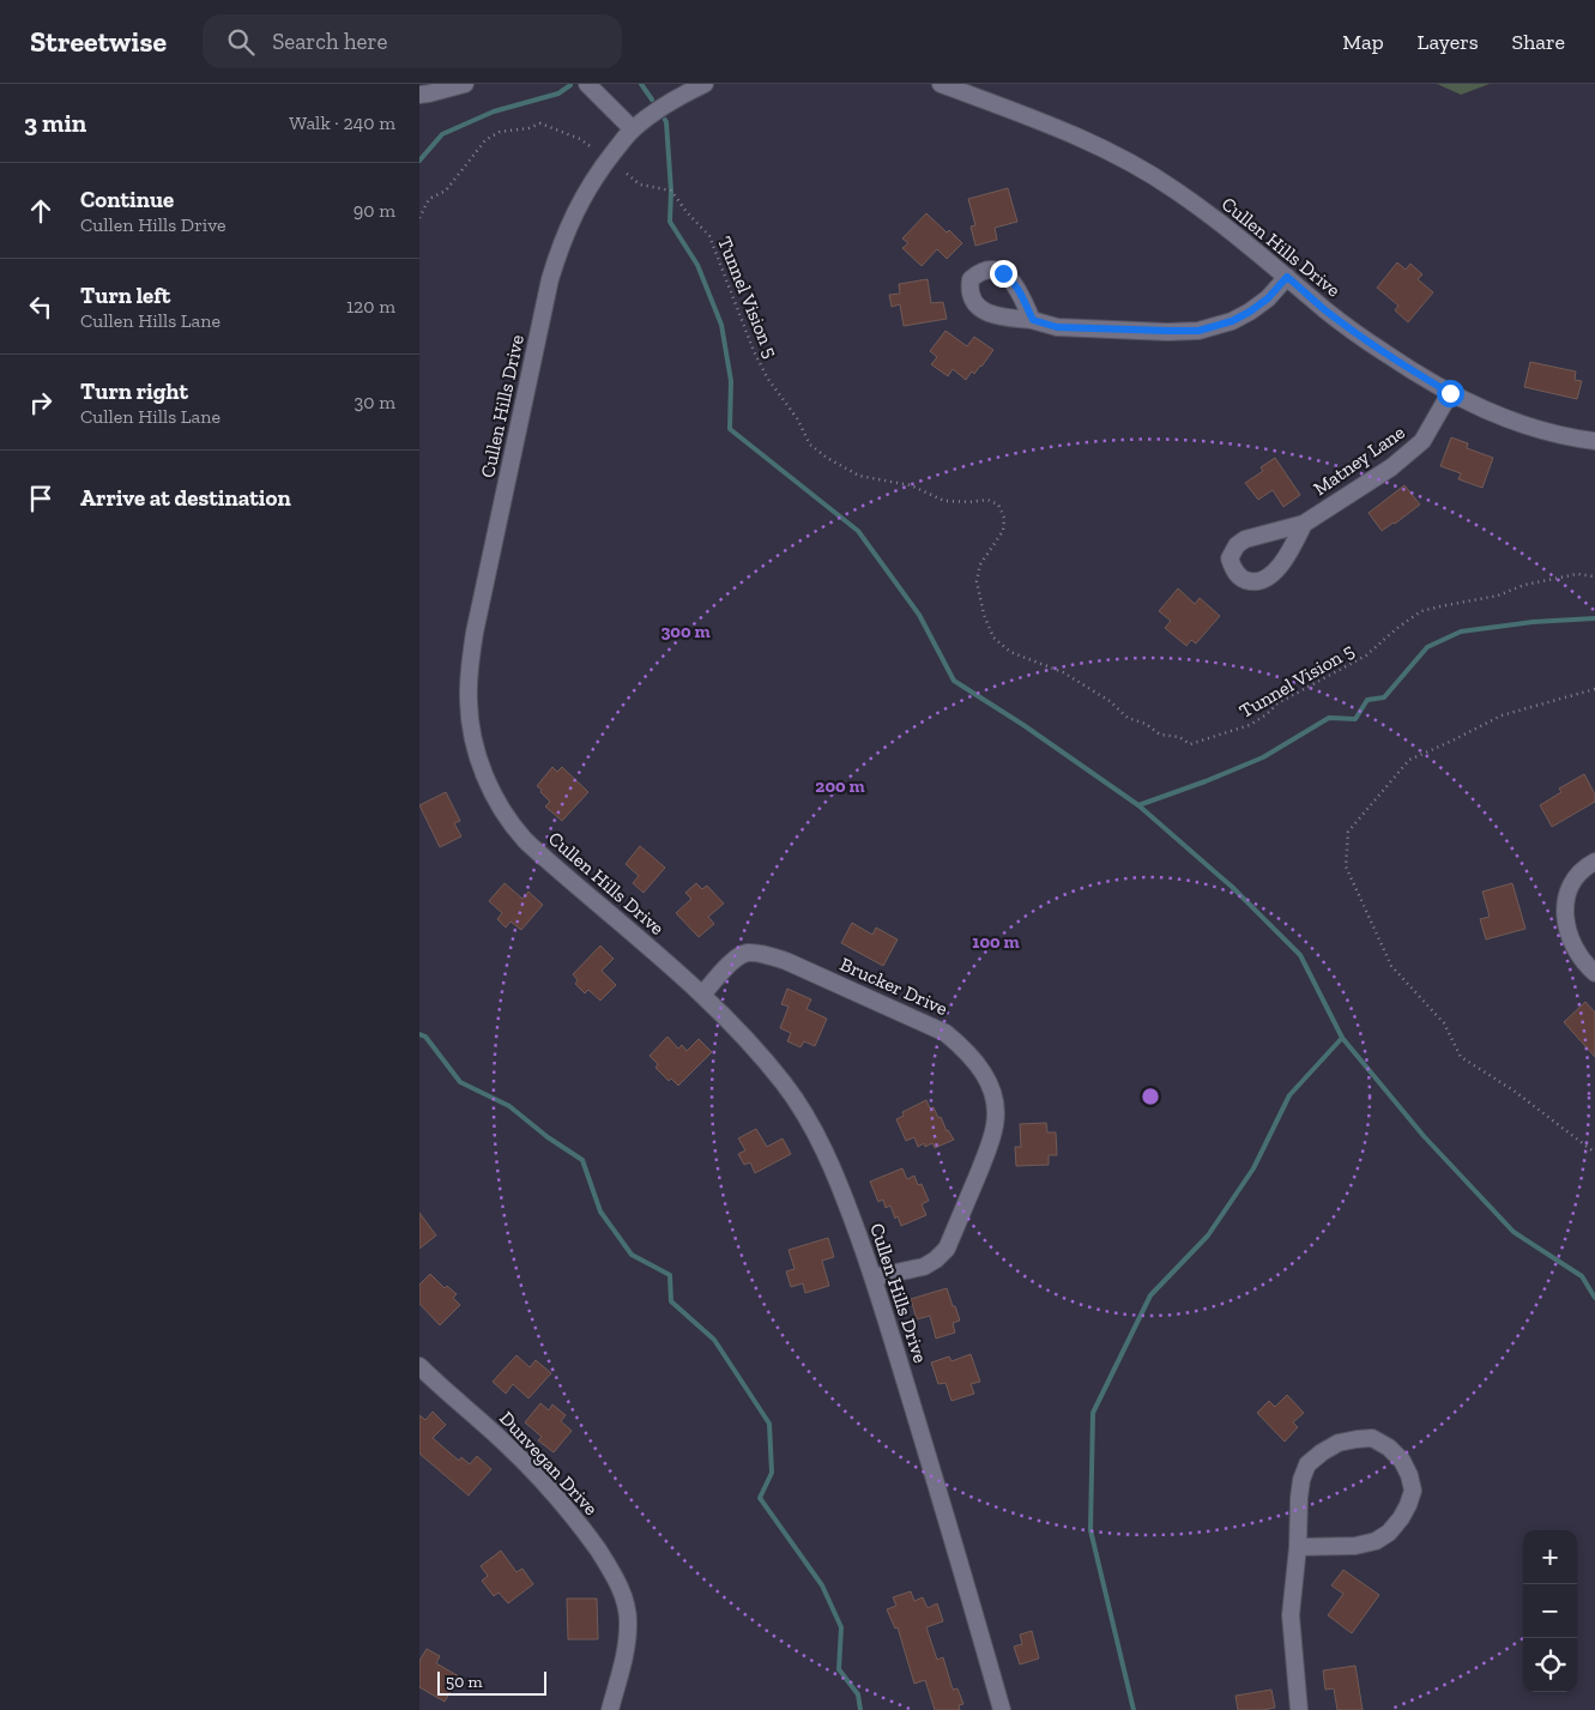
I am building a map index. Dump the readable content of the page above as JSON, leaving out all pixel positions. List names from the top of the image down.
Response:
{
  "streets": {
    "street": [
      "Cullen Hills Drive",
      "Matney Lane",
      "Brucker Drive",
      "Dunvegan Drive"
    ],
    "path": ["Tunnel Vision 5"]
  },
  "crossings": [
    ["Cullen Hills Drive", "Matney Lane"],
    ["Cullen Hills Drive", "Brucker Drive"]
  ],
  "scale_bar": "50 m",
  "page": {
    "header": "Streetwise",
    "search": "Search here",
    "nav": ["Map", "Layers", "Share"],
    "heading": ["3 min", "Walk · 240 m"],
    "list": [
      ["Continue", "Cullen Hills Drive", "90 m"],
      ["Turn left", "Cullen Hills Lane", "120 m"],
      ["Turn right", "Cullen Hills Lane", "30 m"],
      "Arrive at destination"
    ],
    "map_buttons": ["+", "−"],
    "scale": "50 m"
  },
  "rings": ["300 m", "200 m", "100 m"]
}
